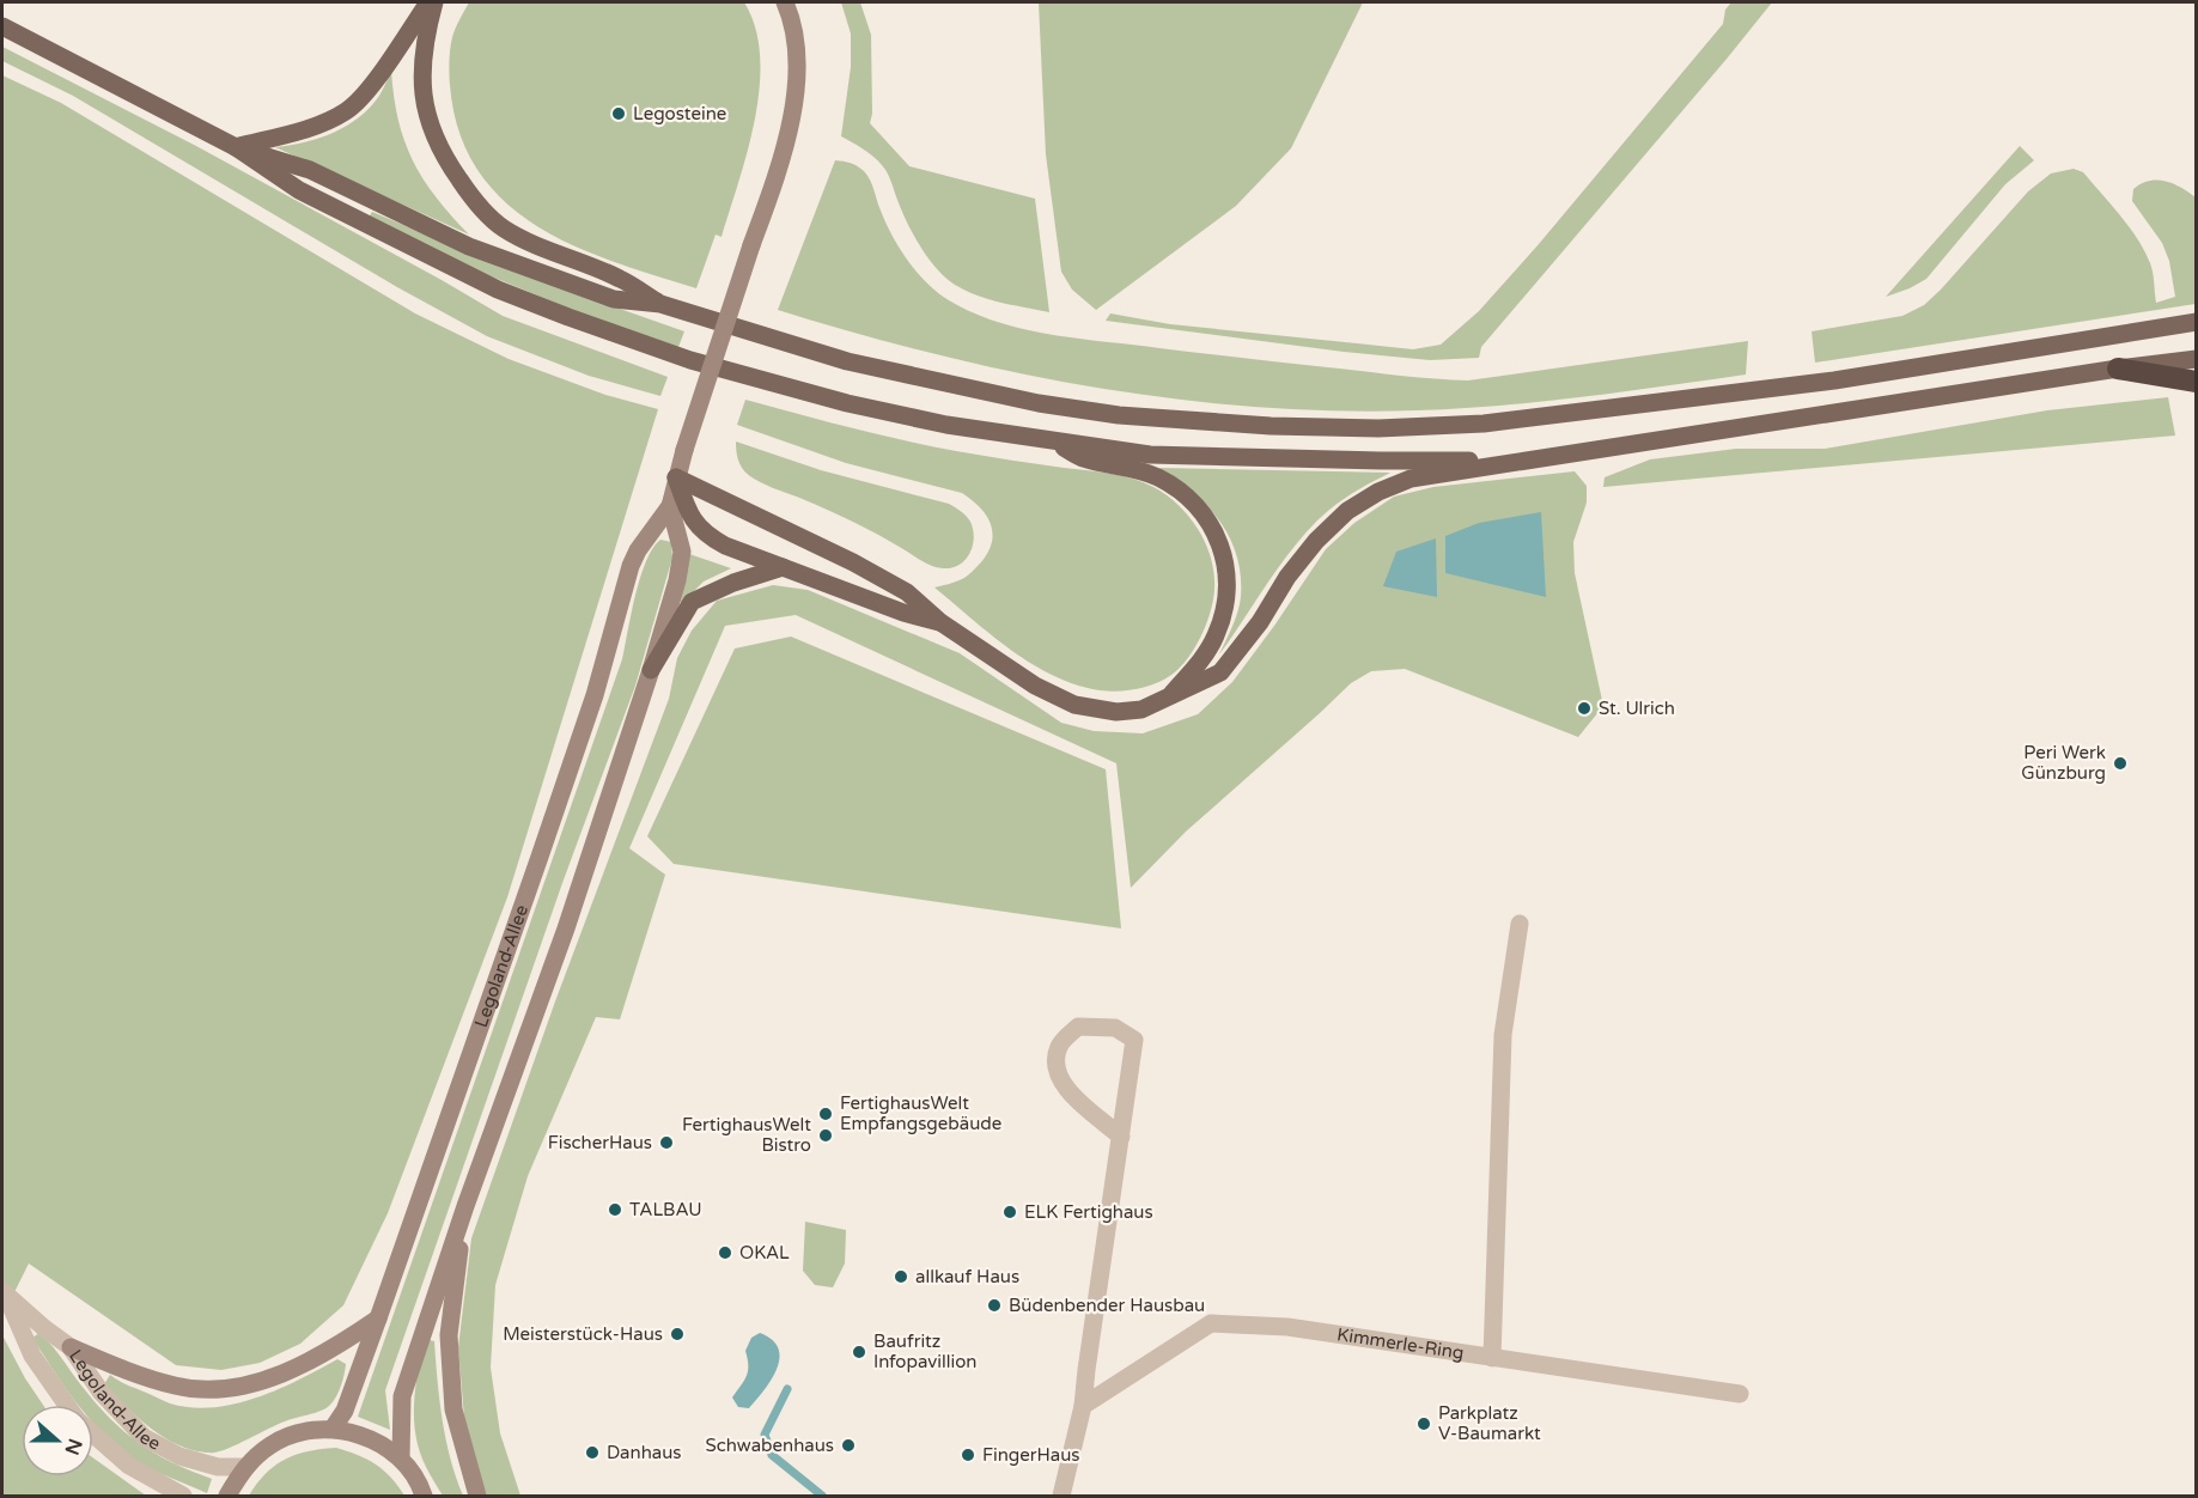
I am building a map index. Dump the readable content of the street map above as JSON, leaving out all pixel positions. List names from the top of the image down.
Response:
{
  "streets": {
    "street": ["Legoland-Allee", "Kimmerle-Ring"]
  },
  "places": [
    "Legosteine",
    "St. Ulrich",
    "Peri Werk Günzburg",
    "FertighausWelt Empfangsgebäude",
    "FertighausWelt Bistro",
    "FischerHaus",
    "TALBAU",
    "ELK Fertighaus",
    "OKAL",
    "allkauf Haus",
    "Büdenbender Hausbau",
    "Meisterstück-Haus",
    "Baufritz Infopavillion",
    "Parkplatz V-Baumarkt",
    "Schwabenhaus",
    "Danhaus",
    "FingerHaus"
  ],
  "north": "right"
}
